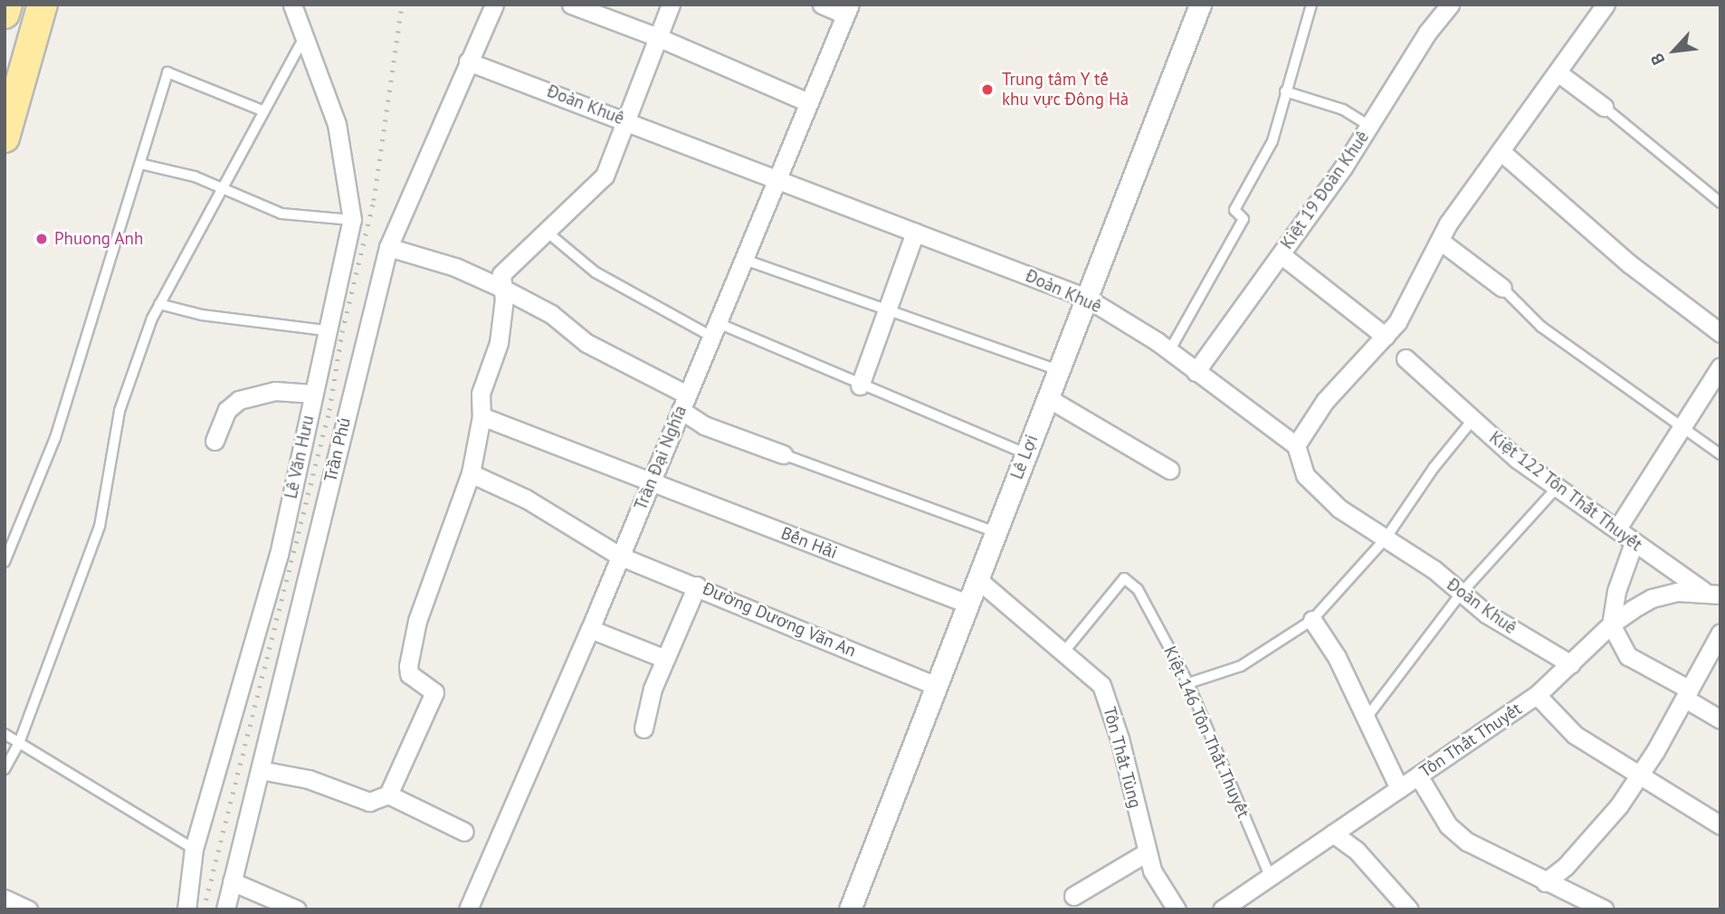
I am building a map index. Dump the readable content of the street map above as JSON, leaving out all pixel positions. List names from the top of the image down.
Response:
{
  "streets": {
    "street": [
      "Đoàn Khuê",
      "Kiệt 19 Đoàn Khuê",
      "Trần Phú",
      "Lê Văn Hưu",
      "Lê Lợi",
      "Trần Đại Nghĩa",
      "Kiệt 122 Tôn Thất Thuyết",
      "Bến Hải",
      "Đường Dương Văn An",
      "Tôn Thất Thuyết",
      "Tôn Thất Tùng"
    ],
    "lane": ["Kiệt 146 Tôn Thất Thuyết"]
  },
  "crossings": [
    ["Đoàn Khuê", "Kiệt 19 Đoàn Khuê"],
    ["Đoàn Khuê", "Trần Phú"],
    ["Đoàn Khuê", "Lê Lợi"],
    ["Đoàn Khuê", "Trần Đại Nghĩa"],
    ["Đoàn Khuê", "Tôn Thất Thuyết"],
    ["Lê Lợi", "Bến Hải"],
    ["Lê Lợi", "Đường Dương Văn An"],
    ["Lê Lợi", "Tôn Thất Tùng"],
    ["Trần Đại Nghĩa", "Bến Hải"],
    ["Trần Đại Nghĩa", "Đường Dương Văn An"],
    ["Kiệt 122 Tôn Thất Thuyết", "Tôn Thất Thuyết"],
    ["Kiệt 146 Tôn Thất Thuyết", "Tôn Thất Thuyết"],
    ["Kiệt 146 Tôn Thất Thuyết", "Tôn Thất Tùng"]
  ],
  "places": ["Trung tâm Y tế khu vực Đông Hà", "Phuong Anh"],
  "north": "bottom left"
}
